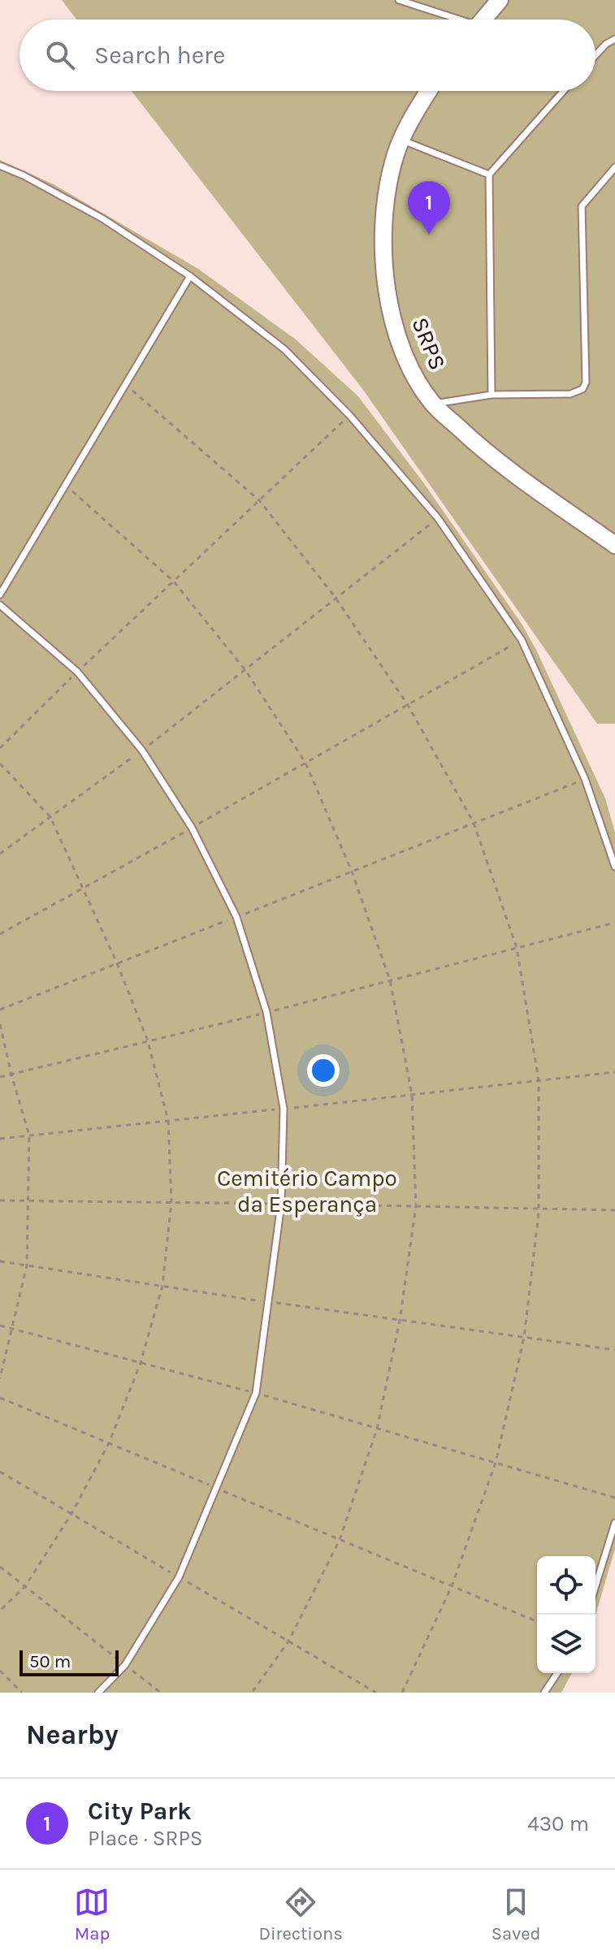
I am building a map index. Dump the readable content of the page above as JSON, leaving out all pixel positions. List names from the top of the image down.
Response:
{
  "streets": {
    "main road": ["SRPS"]
  },
  "parks": ["Cemitério Campo da Esperança"],
  "scale_bar": "50 m",
  "page": {
    "search": "Search here",
    "pins": "1",
    "scale": "50 m",
    "heading": "Nearby",
    "list": [
      {
        "mark": "1",
        "name": "City Park",
        "note": "Place · SRPS",
        "value": "430 m"
      }
    ],
    "nav": ["Map", "Directions", "Saved"]
  }
}
